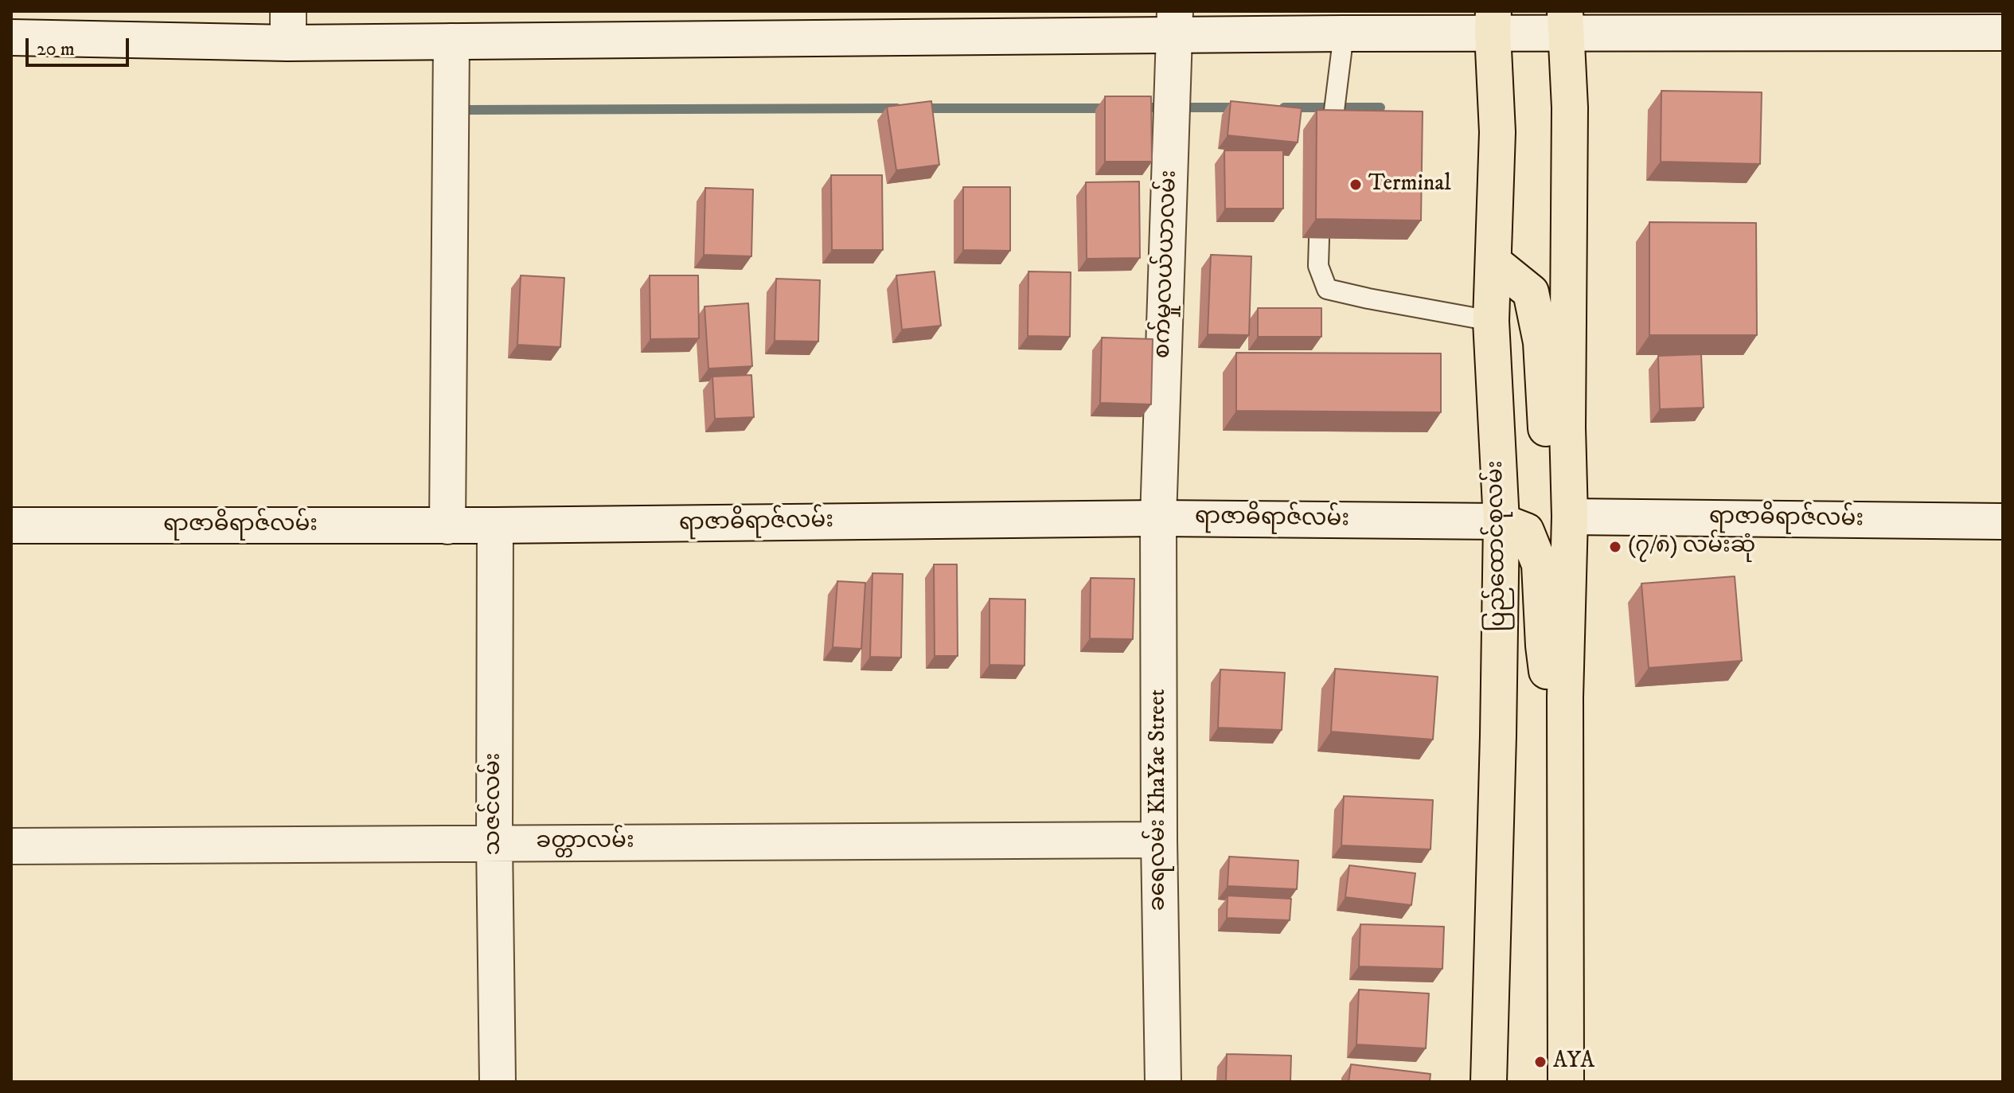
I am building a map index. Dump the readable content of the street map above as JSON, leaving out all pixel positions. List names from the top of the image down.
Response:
{
  "streets": {
    "main road": ["ပြည်ထောင်စုလမ်း"],
    "street": [
      "စက်မှုလယ်ယာလမ်း",
      "ရာဇာဓိရာဇ်လမ်း",
      "ခရေလမ်း KhaYae Street",
      "သဇင်လမ်း",
      "ခတ္တာလမ်း"
    ]
  },
  "crossings": [
    ["စက်မှုလယ်ယာလမ်း", "ရာဇာဓိရာဇ်လမ်း"],
    ["စက်မှုလယ်ယာလမ်း", "ခရေလမ်း KhaYae Street"],
    ["ရာဇာဓိရာဇ်လမ်း", "ပြည်ထောင်စုလမ်း"],
    ["ရာဇာဓိရာဇ်လမ်း", "ခရေလမ်း KhaYae Street"],
    ["ရာဇာဓိရာဇ်လမ်း", "သဇင်လမ်း"],
    ["ခရေလမ်း KhaYae Street", "ခတ္တာလမ်း"],
    ["သဇင်လမ်း", "ခတ္တာလမ်း"]
  ],
  "places": ["Terminal", "(၇/၈) လမ်းဆုံ", "AYA"],
  "scale_bar": "20 m"
}
